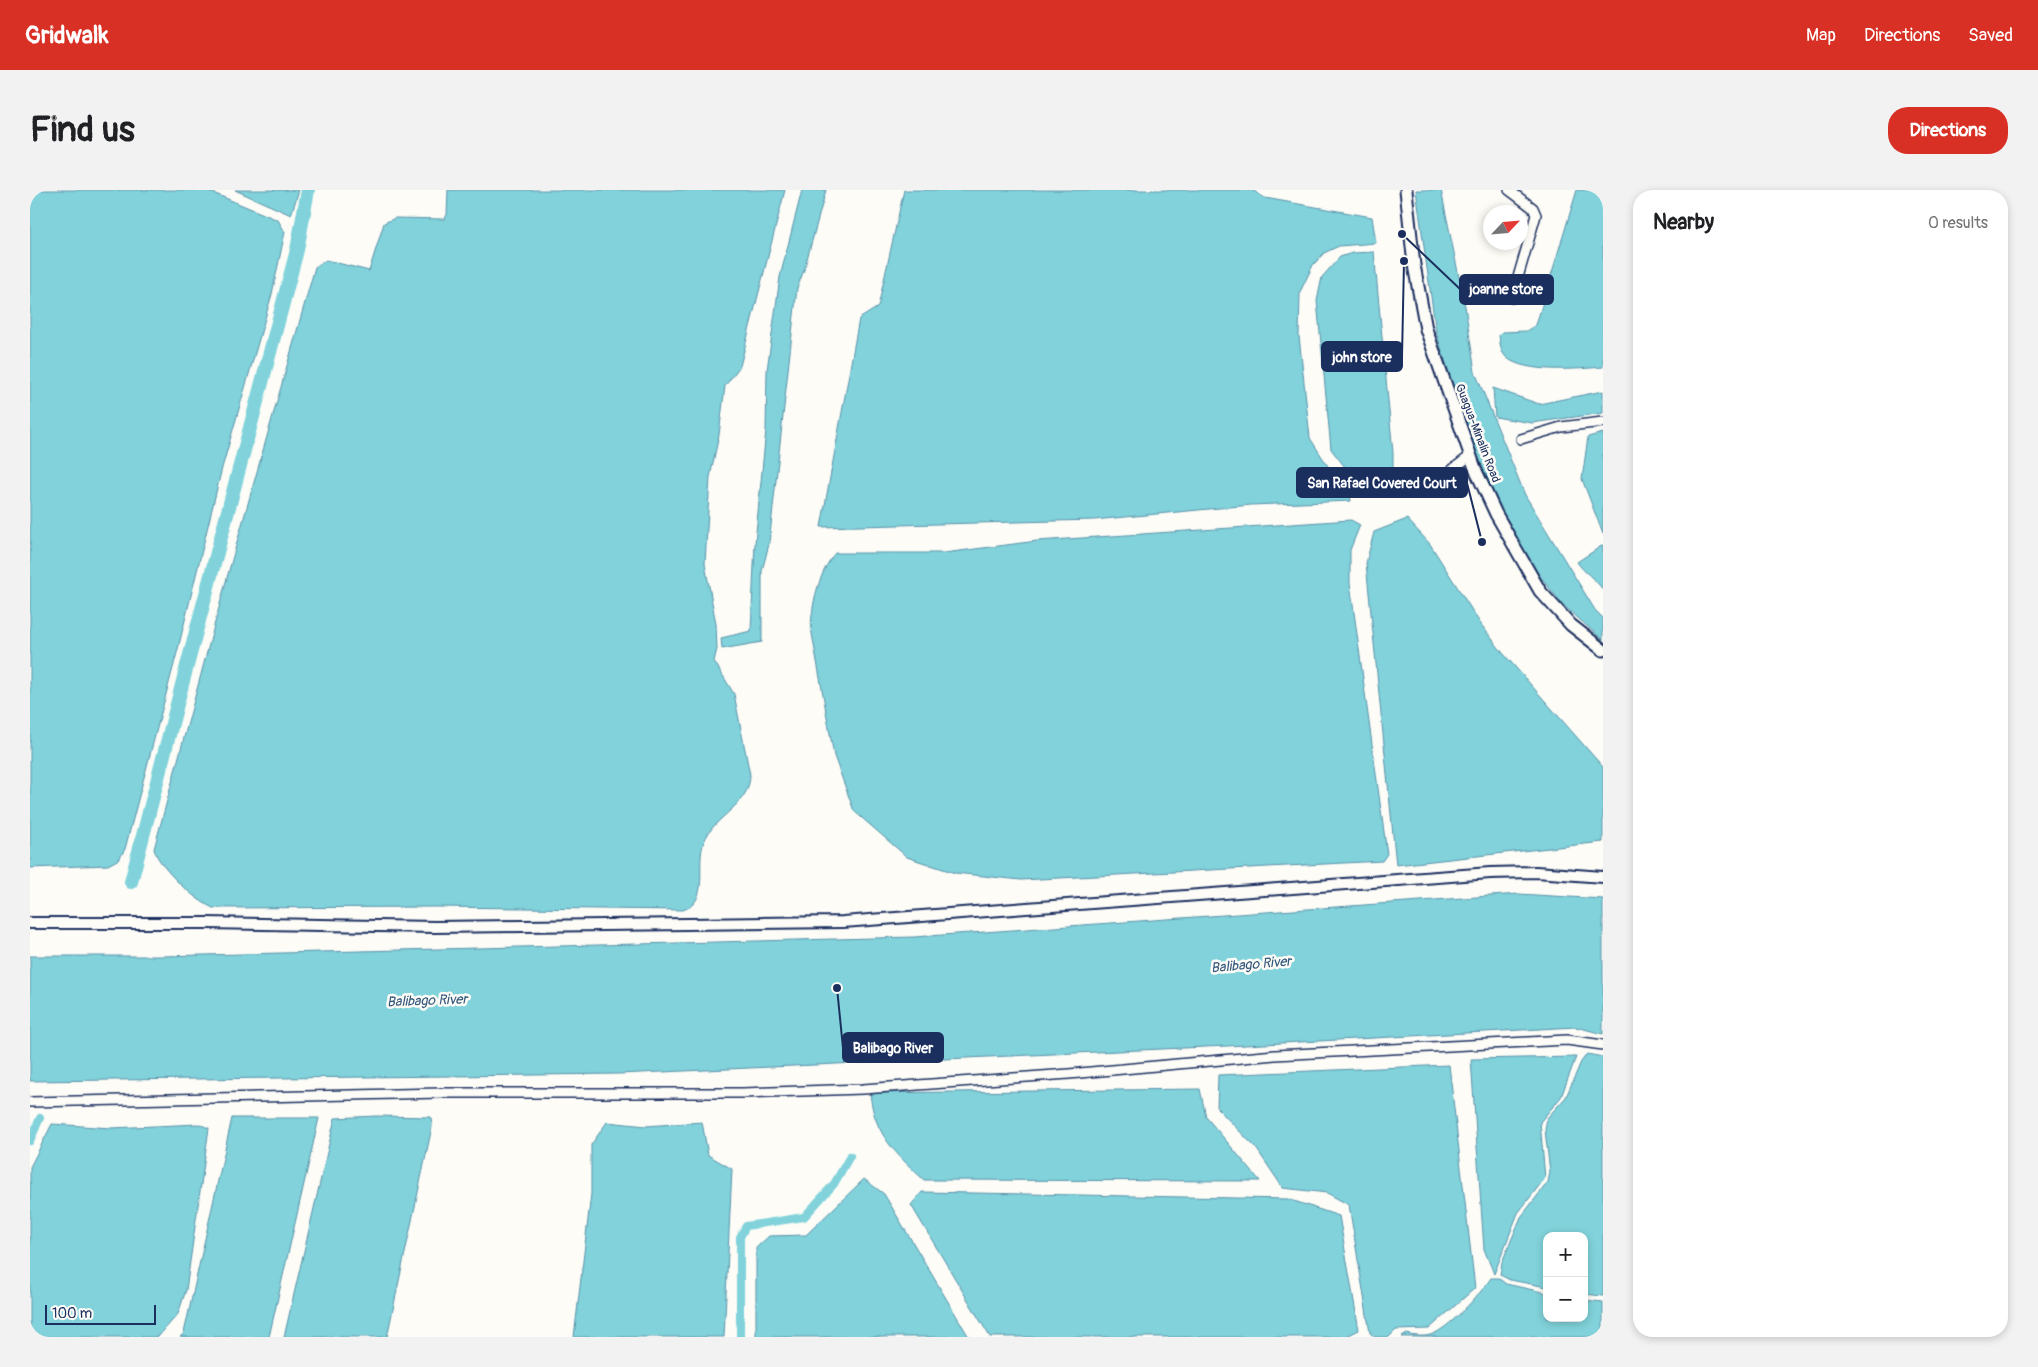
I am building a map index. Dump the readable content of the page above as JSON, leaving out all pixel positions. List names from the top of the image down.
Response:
{
  "streets": {
    "main road": ["Guagua-Minalin Road"]
  },
  "water": ["Balibago River"],
  "places": [
    "joanne store",
    "john store",
    "San Rafael Covered Court",
    "Balibago River"
  ],
  "scale_bar": "100 m",
  "north": "top right",
  "page": {
    "header": "Gridwalk",
    "nav": ["Map", "Directions", "Saved"],
    "buttons": "Directions",
    "title": "Find us",
    "heading": ["Nearby", "0 results"],
    "map_buttons": ["+", "−"],
    "scale": "100 m"
  }
}
